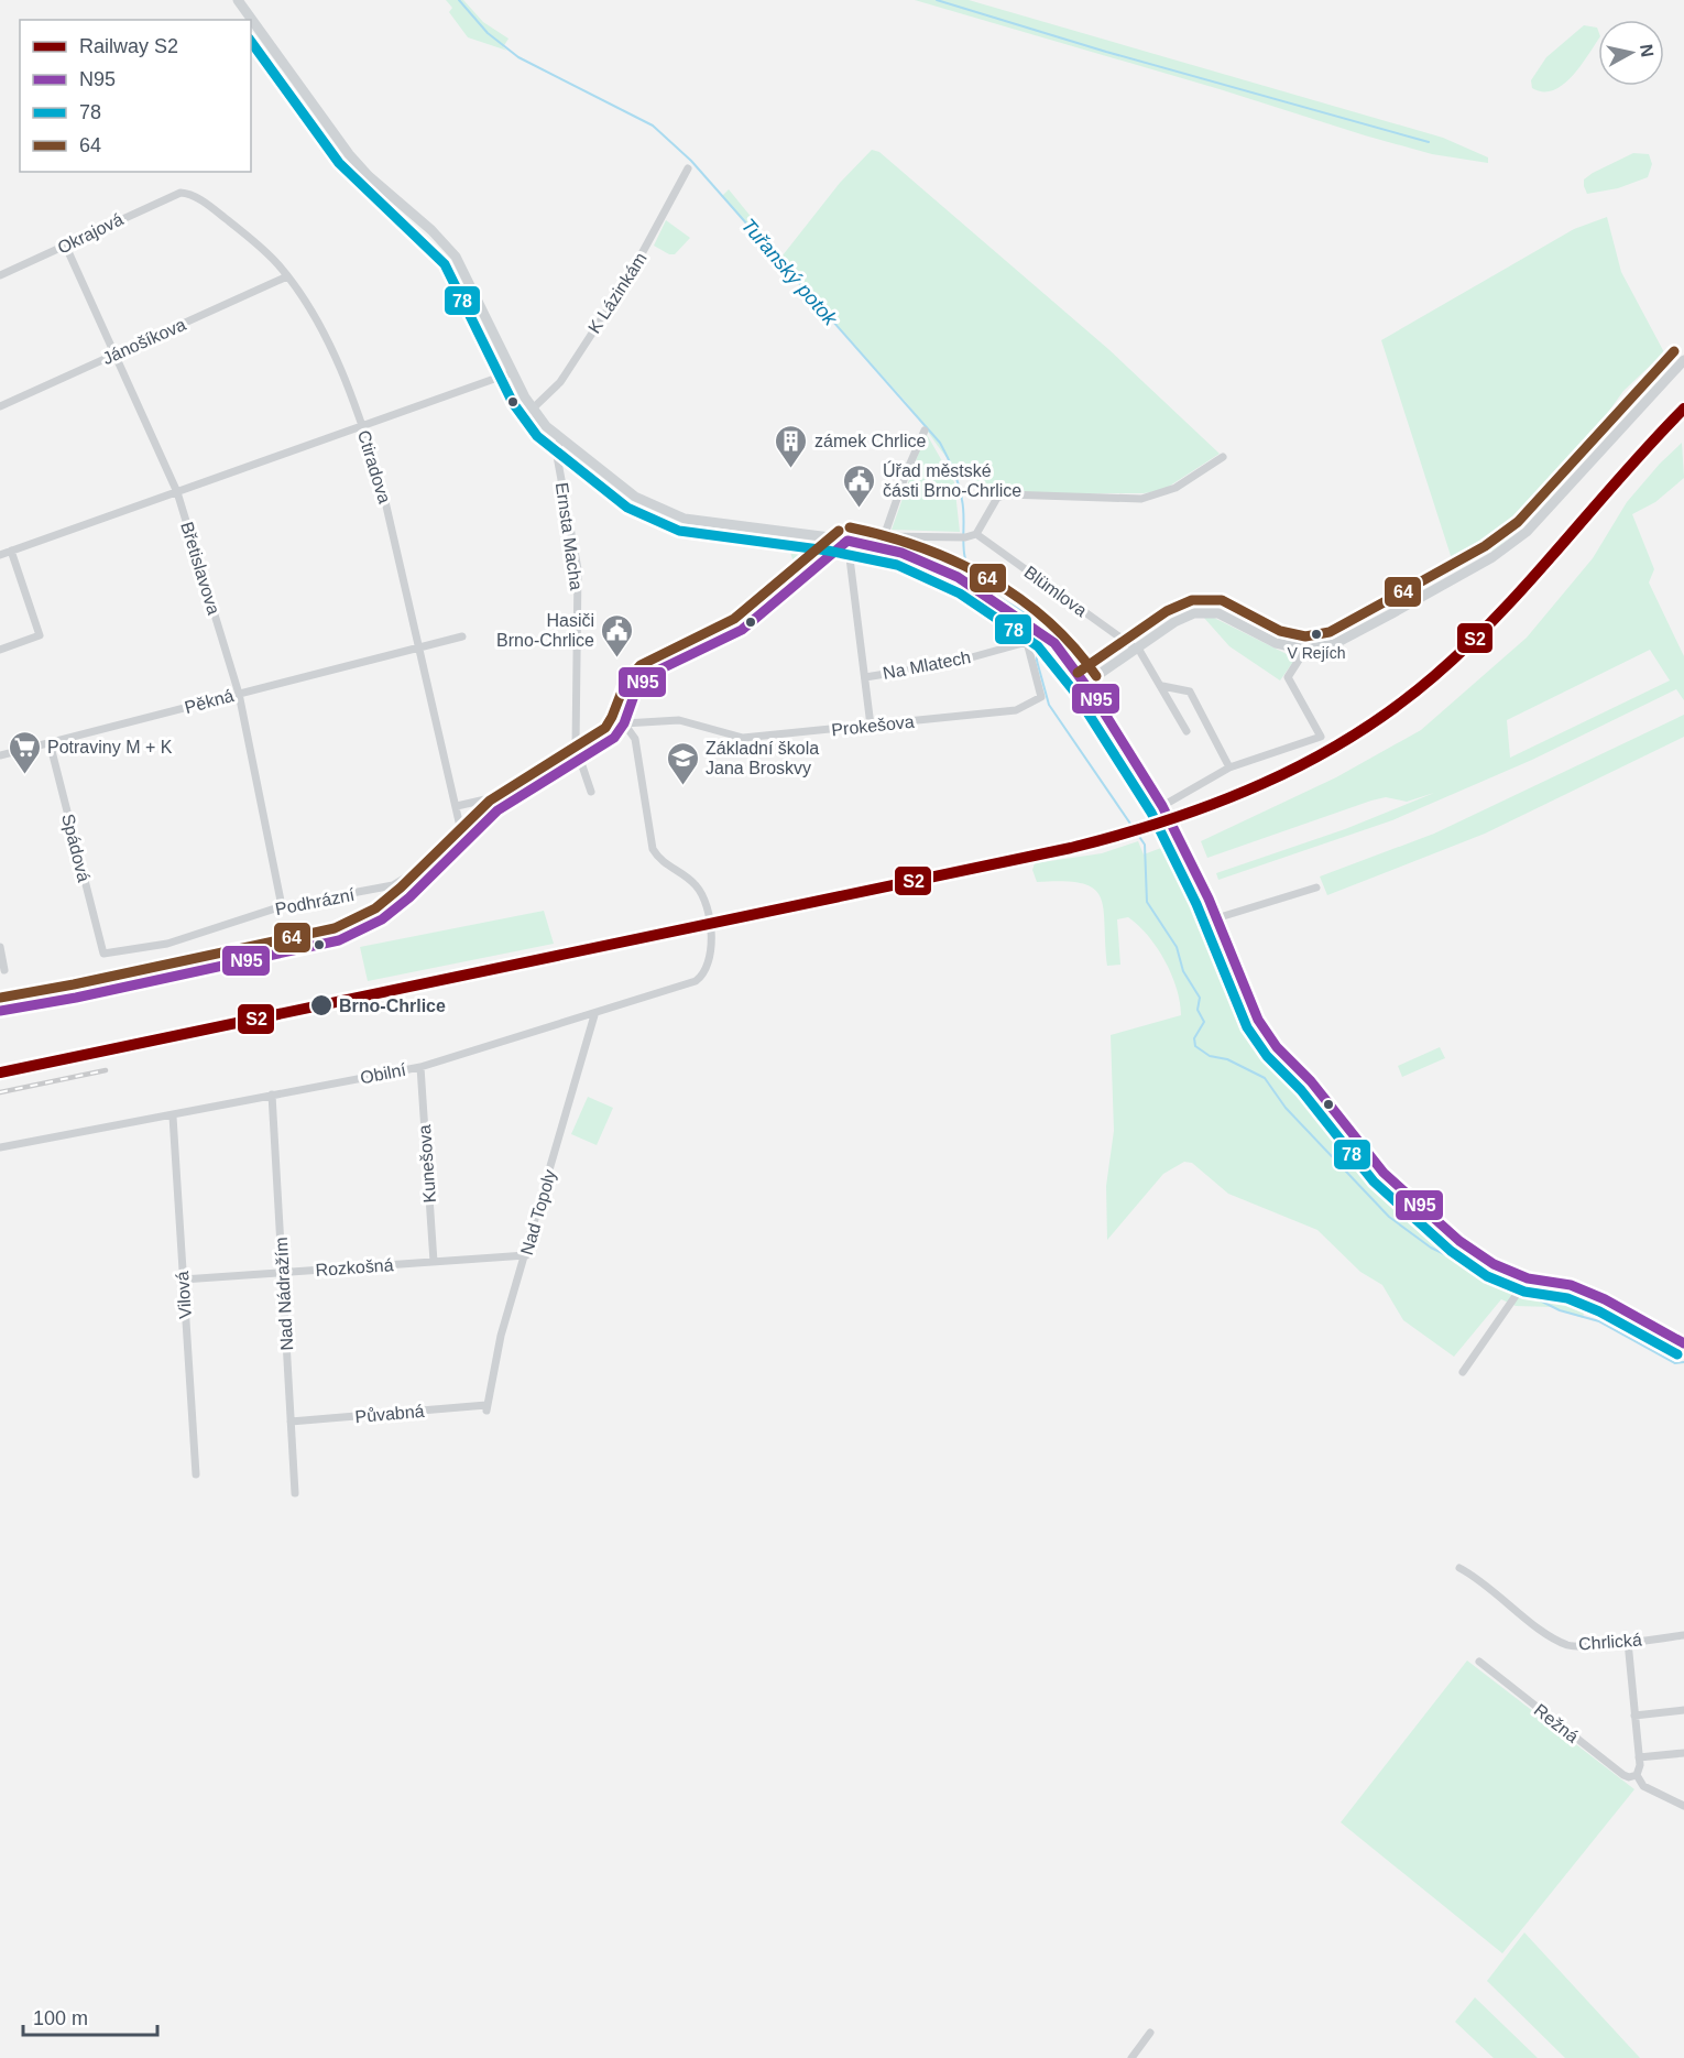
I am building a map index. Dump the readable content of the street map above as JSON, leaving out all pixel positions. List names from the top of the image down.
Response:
{
  "streets": {
    "street": [
      "Okrajová",
      "K Lázinkám",
      "Jánošíkova",
      "Ctiradova",
      "Ernsta Macha",
      "Břetislavova",
      "Blümlova",
      "Na Mlatech",
      "Pěkná",
      "Prokešova",
      "Spádová",
      "Podhrázní",
      "Obilní",
      "Kunešova",
      "Nad Topoly",
      "Rozkošná",
      "Nad Nádražím",
      "Vilová",
      "Půvabná",
      "Chrlická",
      "Režná"
    ]
  },
  "crossings": [
    ["Okrajová", "Ctiradova"],
    ["Okrajová", "Břetislavova"],
    ["Jánošíkova", "Ctiradova"],
    ["Jánošíkova", "Břetislavova"],
    ["Ctiradova", "Pěkná"],
    ["Ctiradova", "Podhrázní"],
    ["Břetislavova", "Pěkná"],
    ["Břetislavova", "Podhrázní"],
    ["Na Mlatech", "Prokešova"],
    ["Pěkná", "Spádová"],
    ["Prokešova", "Obilní"],
    ["Spádová", "Podhrázní"],
    ["Obilní", "Kunešova"],
    ["Obilní", "Nad Topoly"],
    ["Obilní", "Nad Nádražím"],
    ["Obilní", "Vilová"],
    ["Kunešova", "Rozkošná"],
    ["Nad Topoly", "Rozkošná"],
    ["Nad Topoly", "Půvabná"],
    ["Rozkošná", "Nad Nádražím"],
    ["Rozkošná", "Vilová"],
    ["Nad Nádražím", "Půvabná"]
  ],
  "water": ["Tuřanský potok"],
  "places": {
    "building": ["zámek Chrlice"],
    "public building": ["Úřad městské části Brno-Chrlice", "Hasiči Brno-Chrlice"],
    "other": ["V Rejích", "Brno-Chrlice"],
    "supermarket": ["Potraviny M + K"],
    "school or university": ["Základní škola Jana Broskvy"]
  },
  "lines": [
    "transit line 78",
    "transit line 64",
    "rail line S2",
    "transit line N95"
  ],
  "legend": [
    "Railway S2",
    "N95",
    "78",
    "64"
  ],
  "scale_bar": "100 m",
  "north": "right"
}
